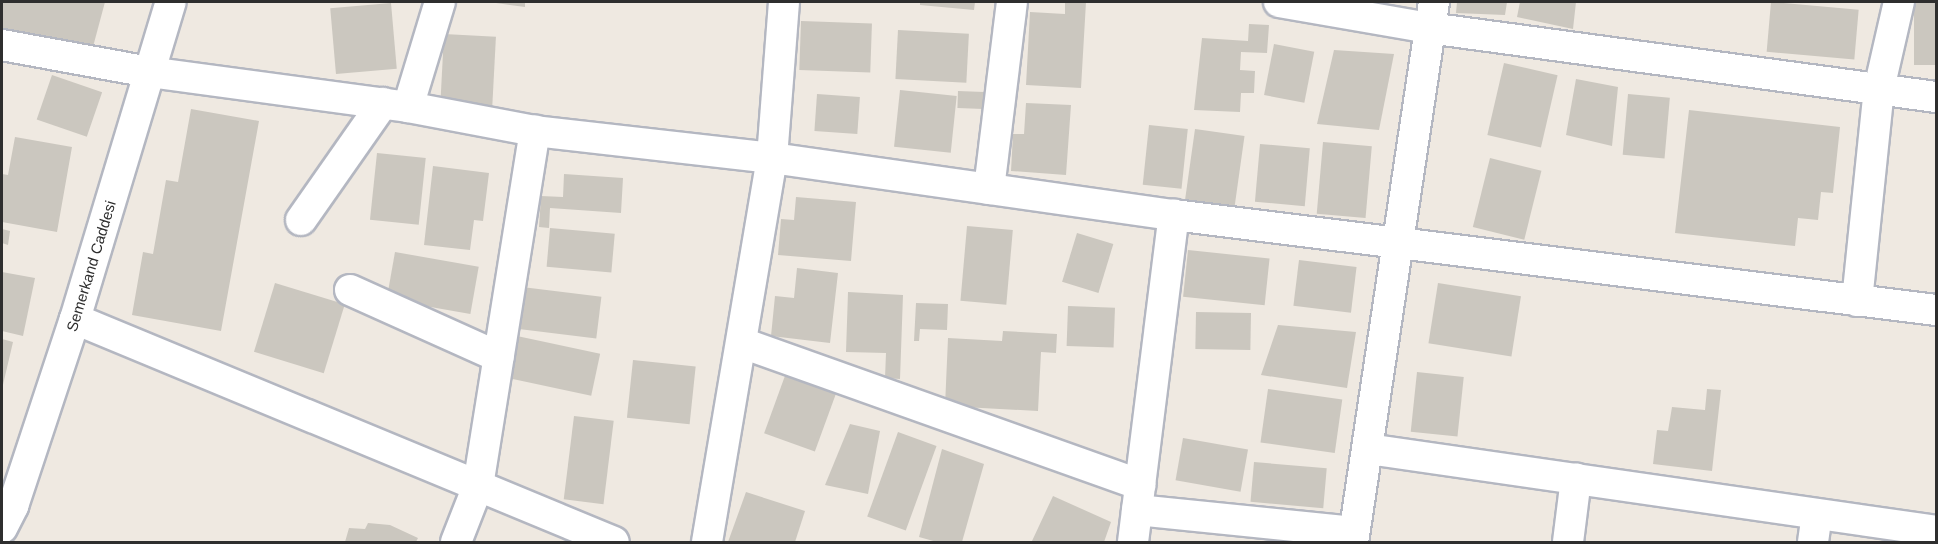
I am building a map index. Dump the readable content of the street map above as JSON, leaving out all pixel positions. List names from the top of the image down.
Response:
{
  "streets": {
    "street": ["Semerkand Caddesi"]
  }
}
